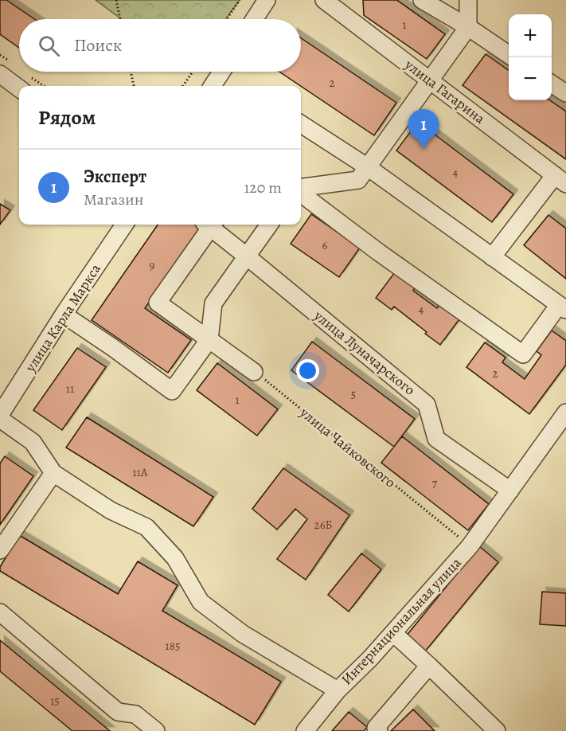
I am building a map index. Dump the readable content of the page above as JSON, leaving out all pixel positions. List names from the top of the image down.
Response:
{
  "streets": {
    "street": [
      "улица Гагарина",
      "улица Карла Маркса",
      "улица Луначарского",
      "Интернациональная улица"
    ],
    "path": ["улица Чайковского"]
  },
  "crossings": [
    ["улица Луначарского", "Интернациональная улица"],
    ["улица Чайковского", "Интернациональная улица"]
  ],
  "house_numbers": [
    "1",
    "2",
    "4",
    "6",
    "9",
    "4",
    "2",
    "11",
    "5",
    "1",
    "11А",
    "7",
    "26Б",
    "185",
    "15"
  ],
  "page": {
    "map_buttons": ["+", "−"],
    "search": "Поиск",
    "heading": "Рядом",
    "pins": "1",
    "list": [
      {
        "mark": "1",
        "name": "Эксперт",
        "note": "Магазин",
        "value": "120 m"
      }
    ]
  }
}
